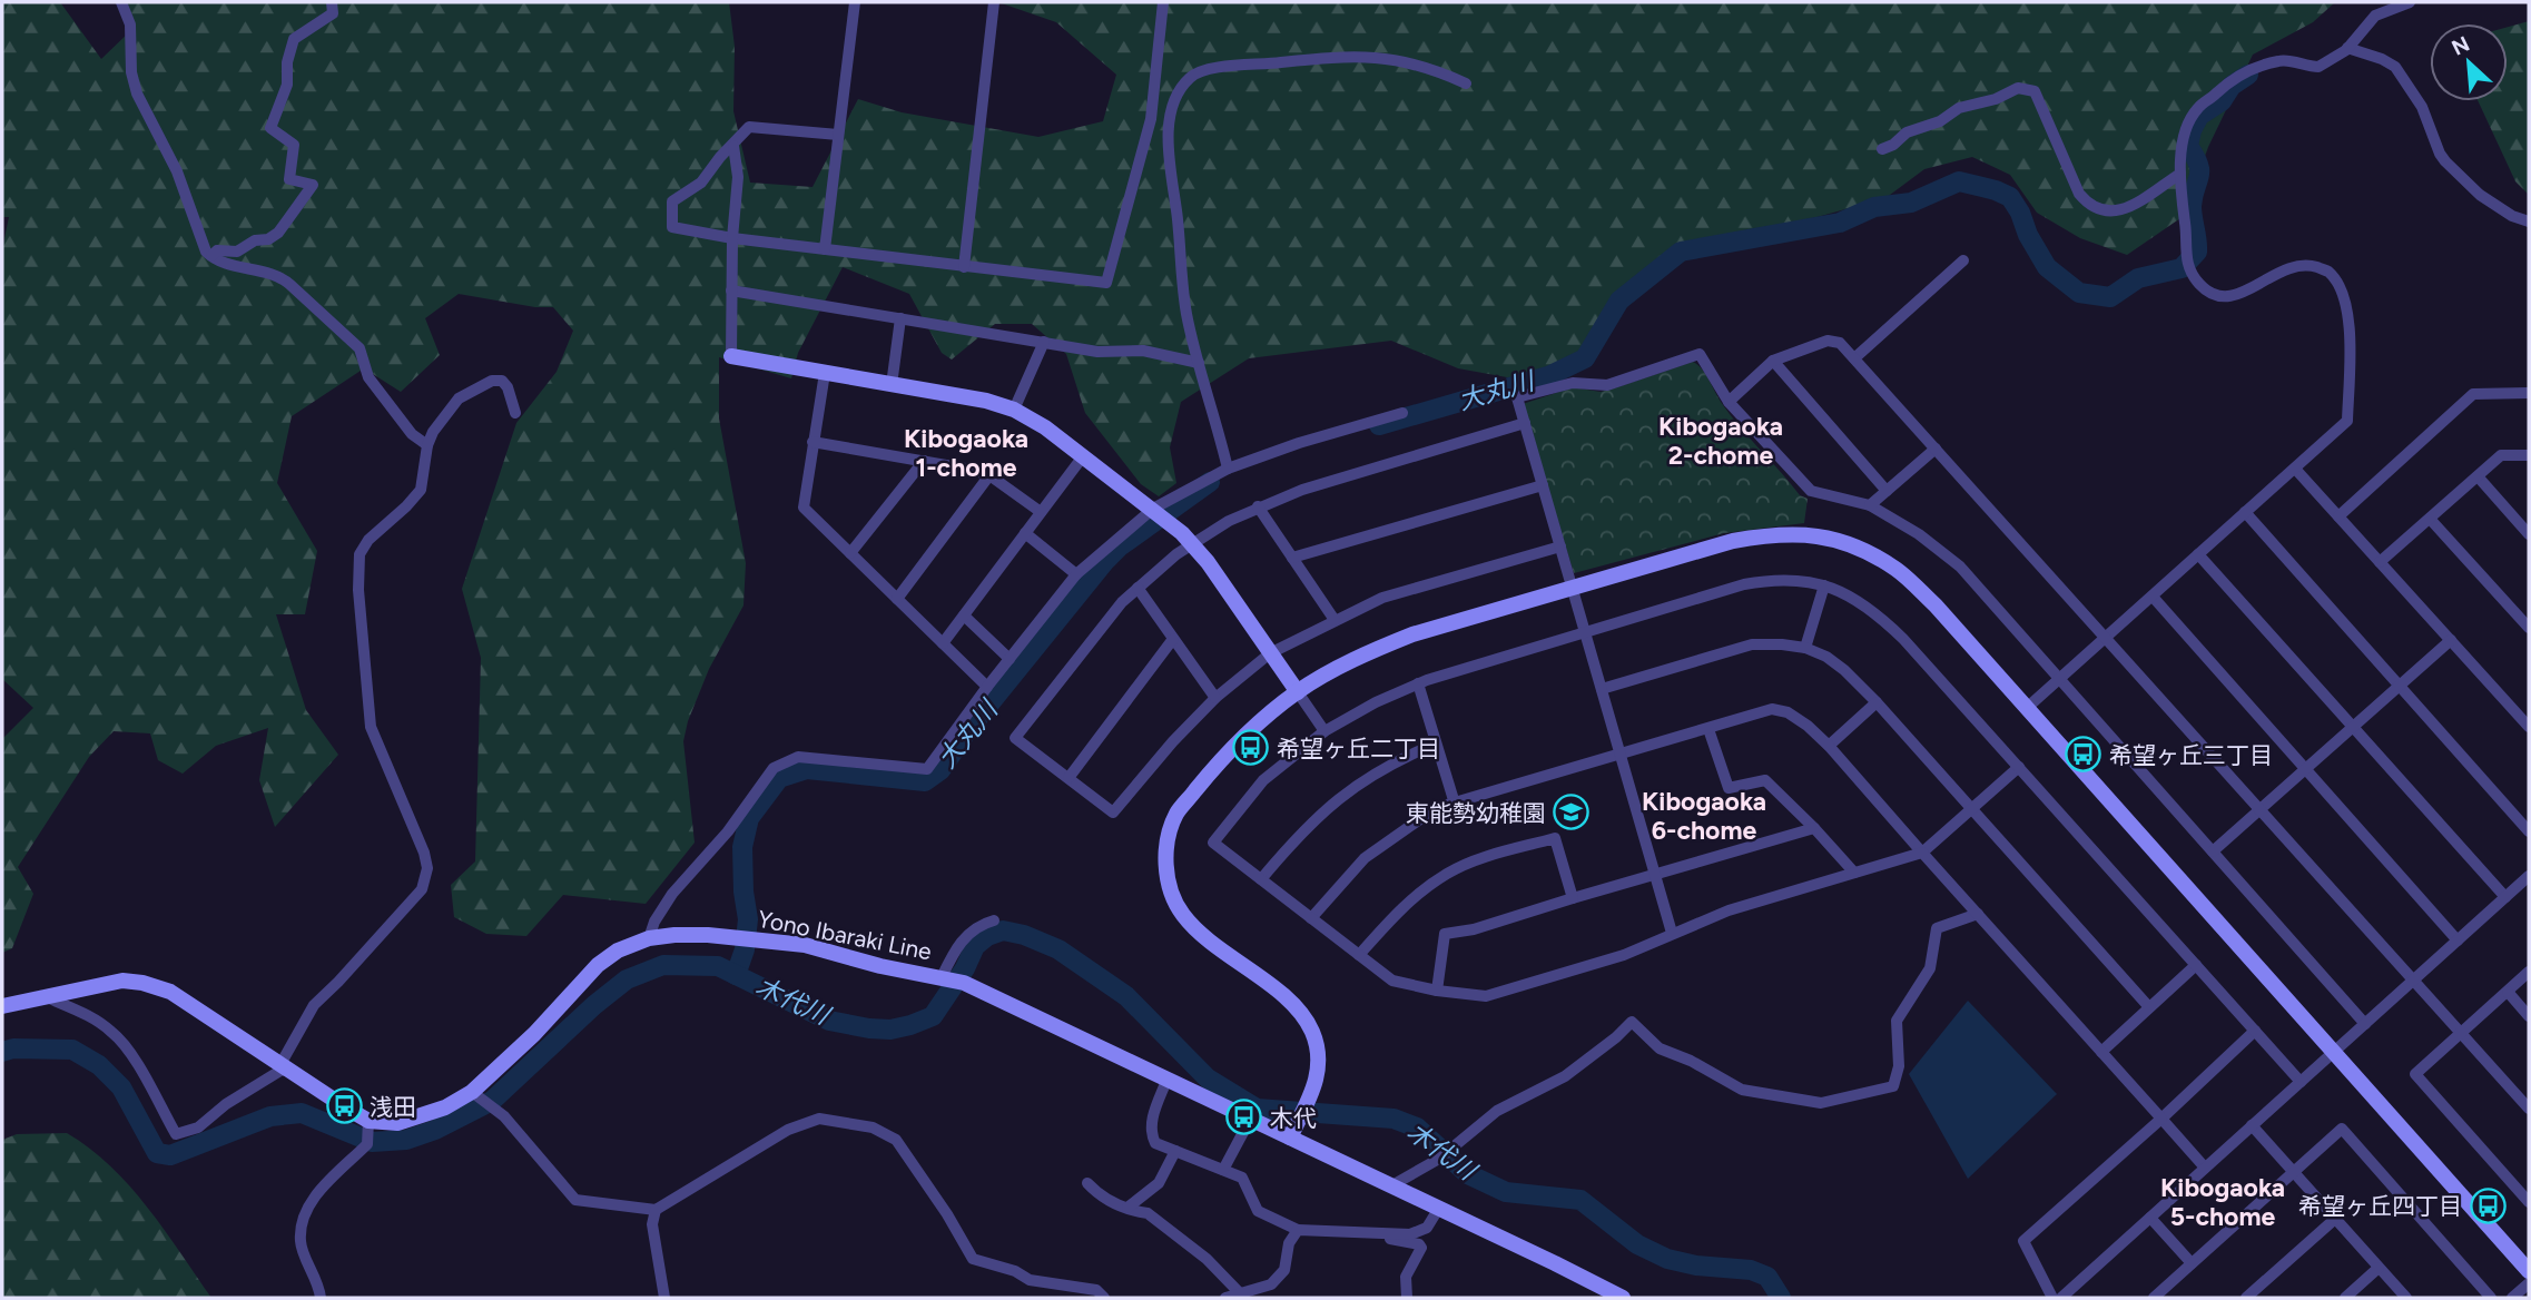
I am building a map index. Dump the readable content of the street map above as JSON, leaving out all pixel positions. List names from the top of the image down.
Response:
{
  "streets": {
    "street": ["Yono Ibaraki Line"]
  },
  "districts": [
    "Kibogaoka 2-chome",
    "Kibogaoka 1-chome",
    "Kibogaoka 6-chome",
    "Kibogaoka 5-chome"
  ],
  "water": ["大丸川", "木代川"],
  "places": {
    "bus stop": [
      "希望ヶ丘二丁目",
      "希望ヶ丘三丁目",
      "浅田",
      "木代",
      "希望ヶ丘四丁目"
    ],
    "school or university": ["東能勢幼稚園"]
  },
  "north": "top left"
}
